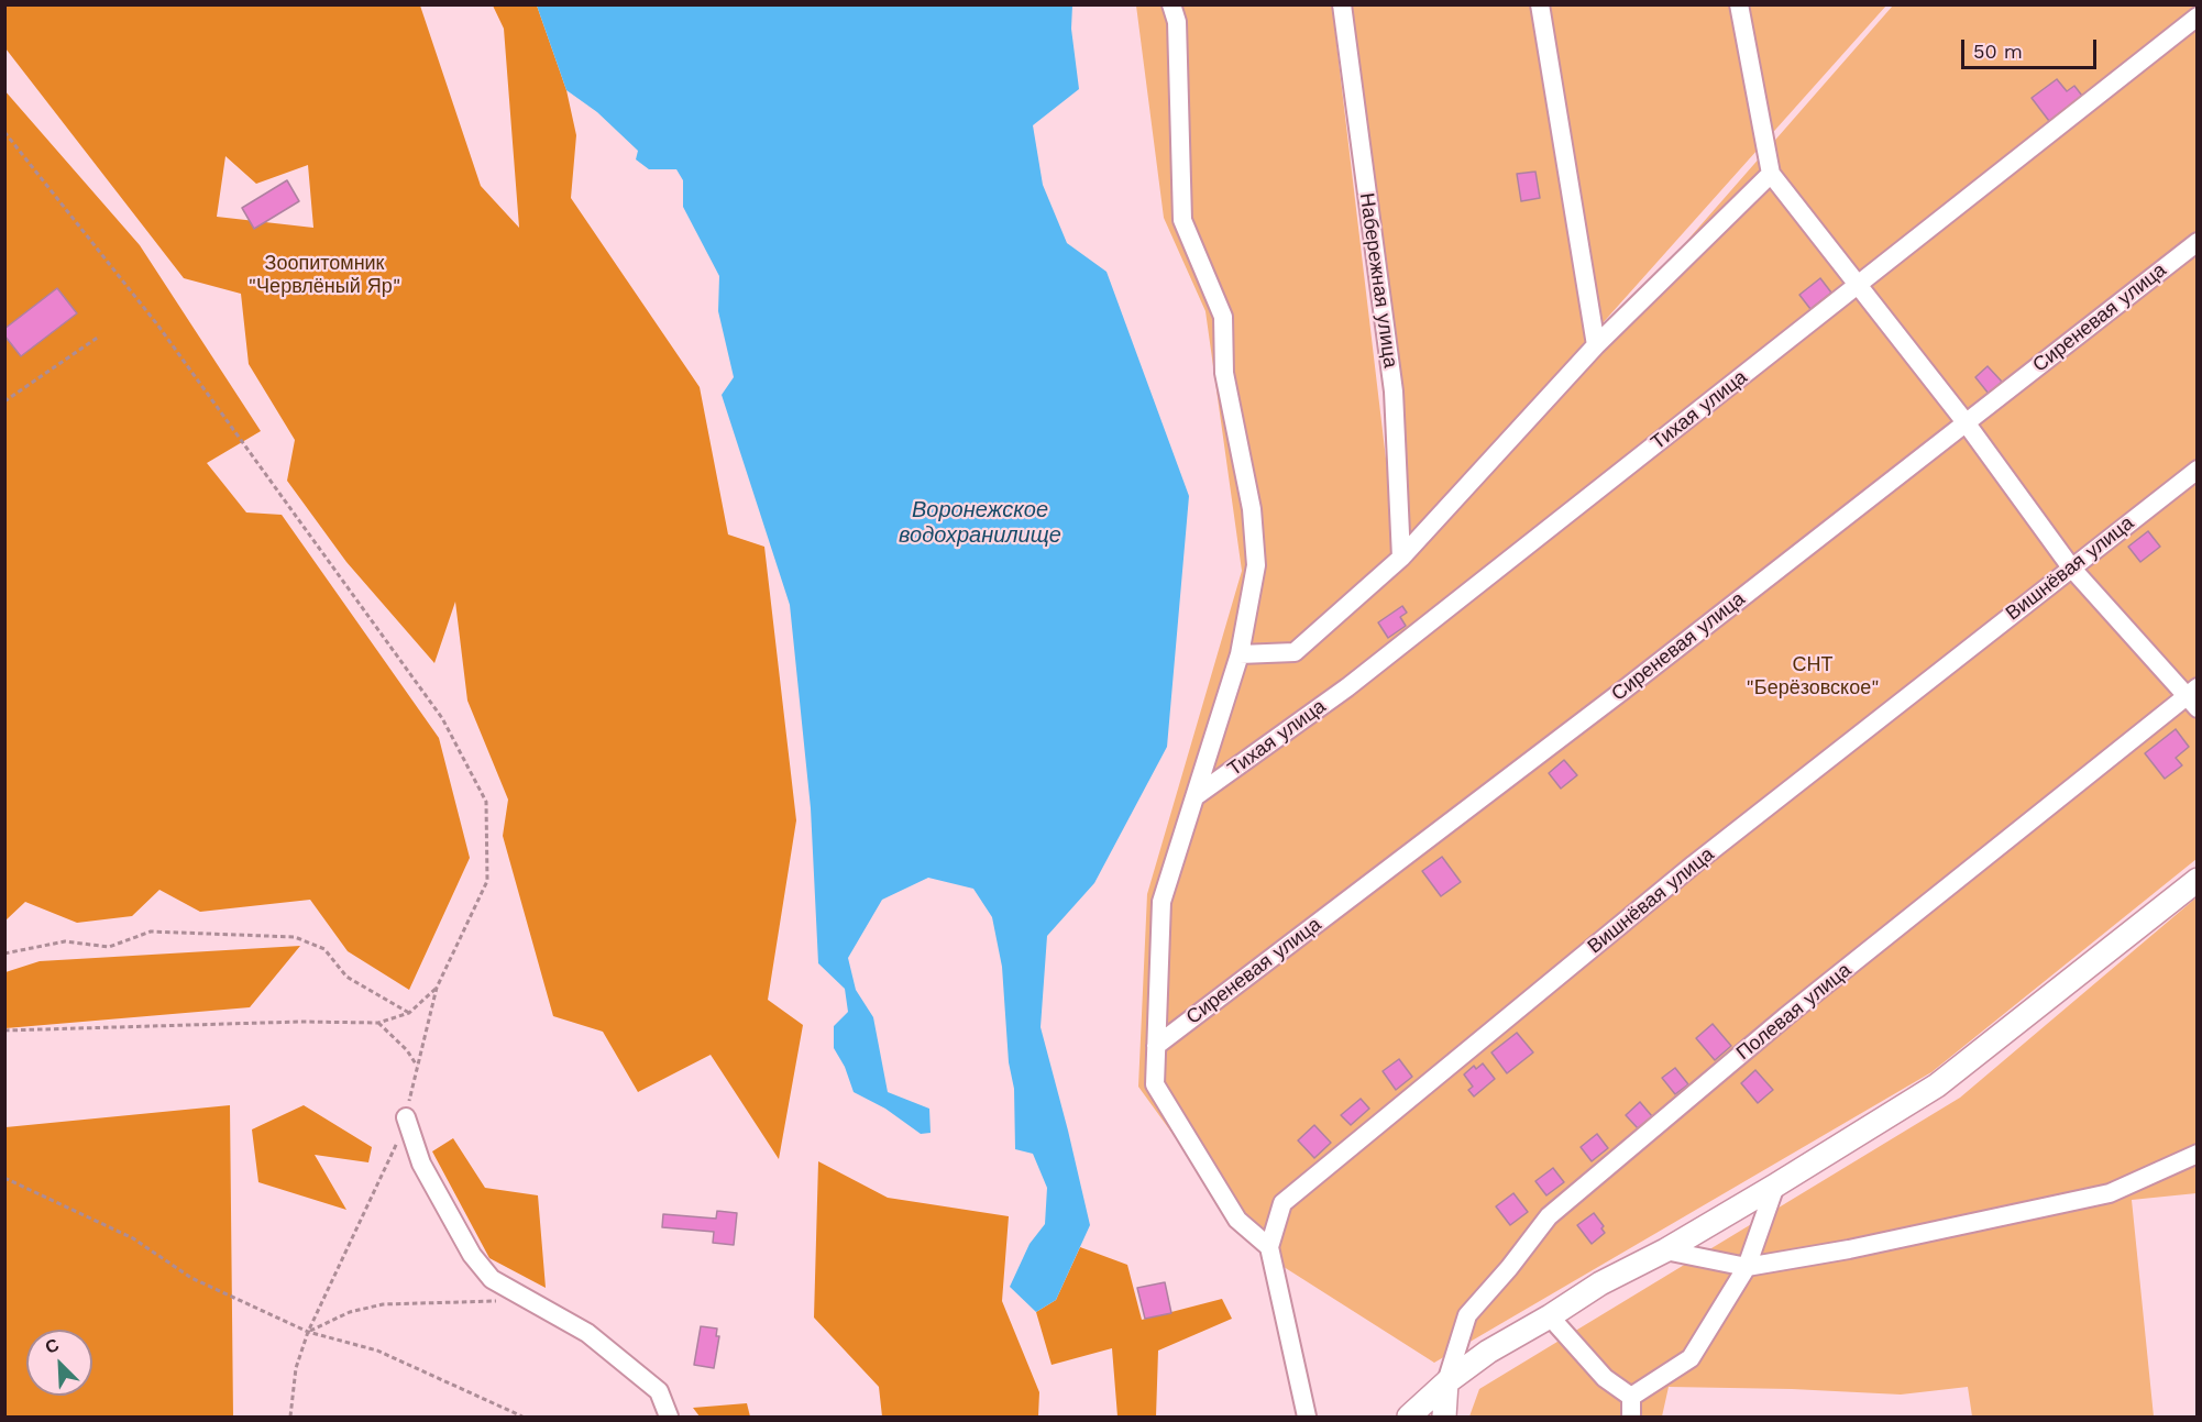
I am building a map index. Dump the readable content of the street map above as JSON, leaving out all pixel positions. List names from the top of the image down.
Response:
{
  "streets": {
    "street": [
      "Набережная улица",
      "Сиреневая улица",
      "Тихая улица",
      "Вишнёвая улица",
      "Полевая улица"
    ]
  },
  "water": ["Воронежское водохранилище"],
  "parks": ["Зоопитомник \"Червлёный Яр\"", "СНТ \"Берёзовское\""],
  "scale_bar": "50 m",
  "north": "top left"
}
